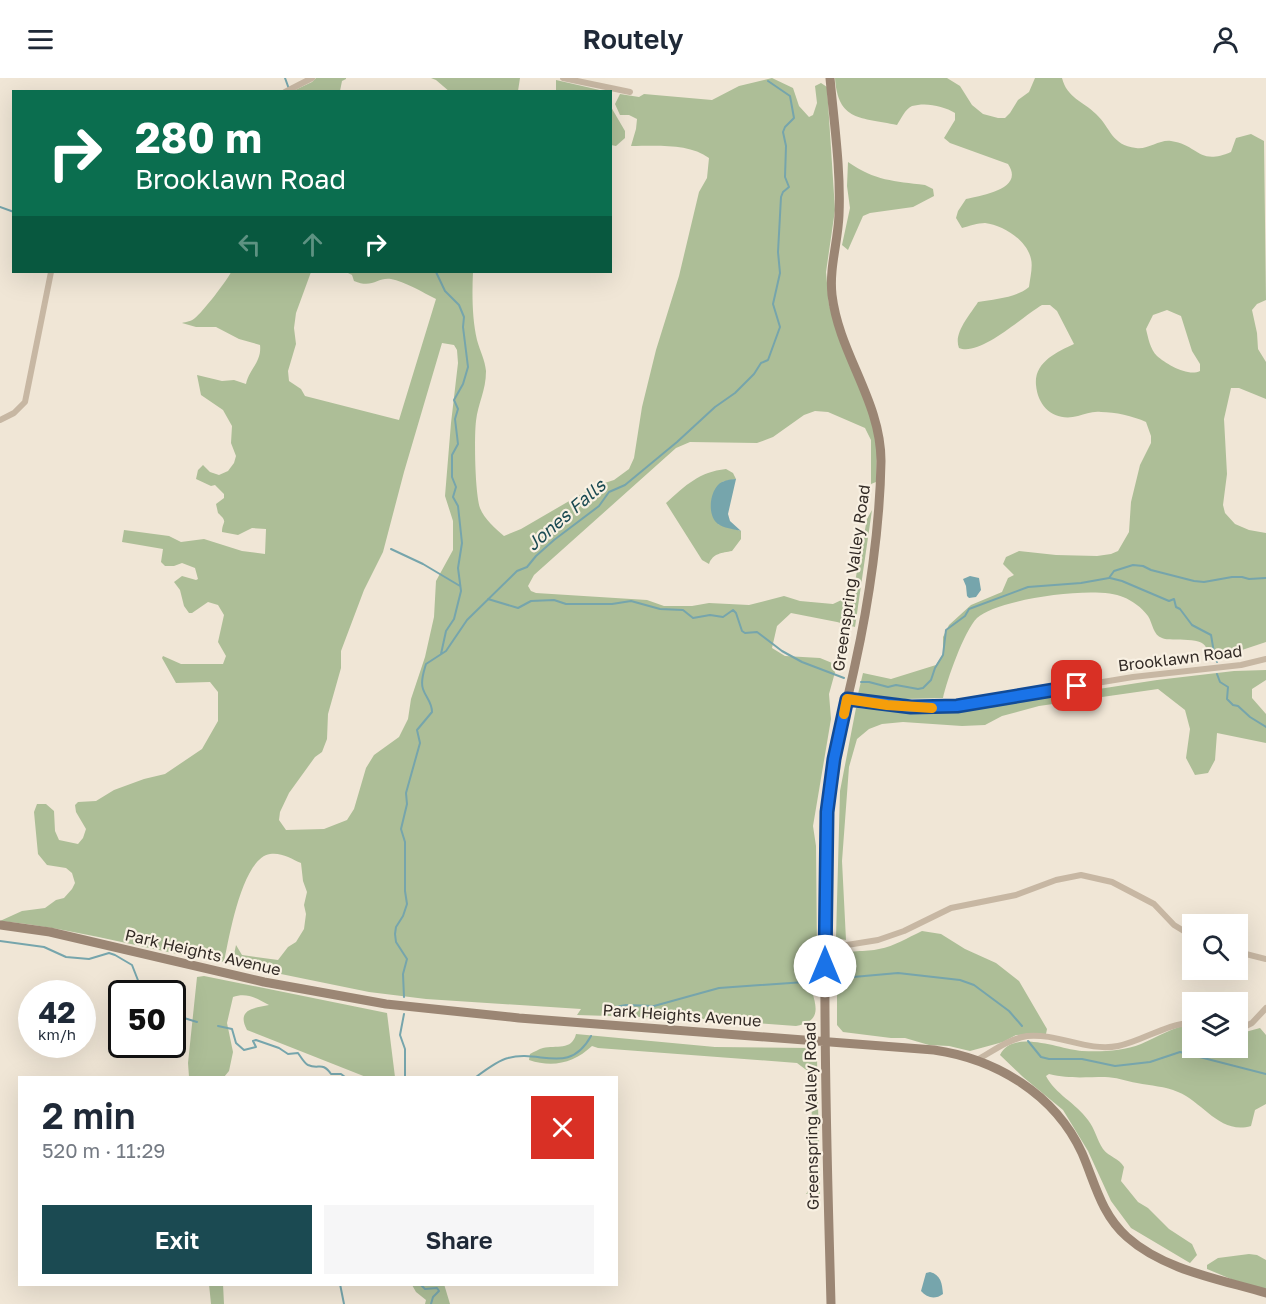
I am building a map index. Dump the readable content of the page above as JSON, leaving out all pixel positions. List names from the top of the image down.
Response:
{
  "streets": {
    "main road": ["Greenspring Valley Road", "Park Heights Avenue"],
    "street": ["Brooklawn Road"]
  },
  "crossings": [
    ["Greenspring Valley Road", "Brooklawn Road"],
    ["Greenspring Valley Road", "Park Heights Avenue"]
  ],
  "water": ["Jones Falls"],
  "page": {
    "header": "Routely",
    "turn": ["280 m", "Brooklawn Road"],
    "speed": "42 km/h",
    "limit": "50",
    "heading": ["2 min", "520 m · 11:29"],
    "buttons": ["Exit", "Share"]
  }
}
